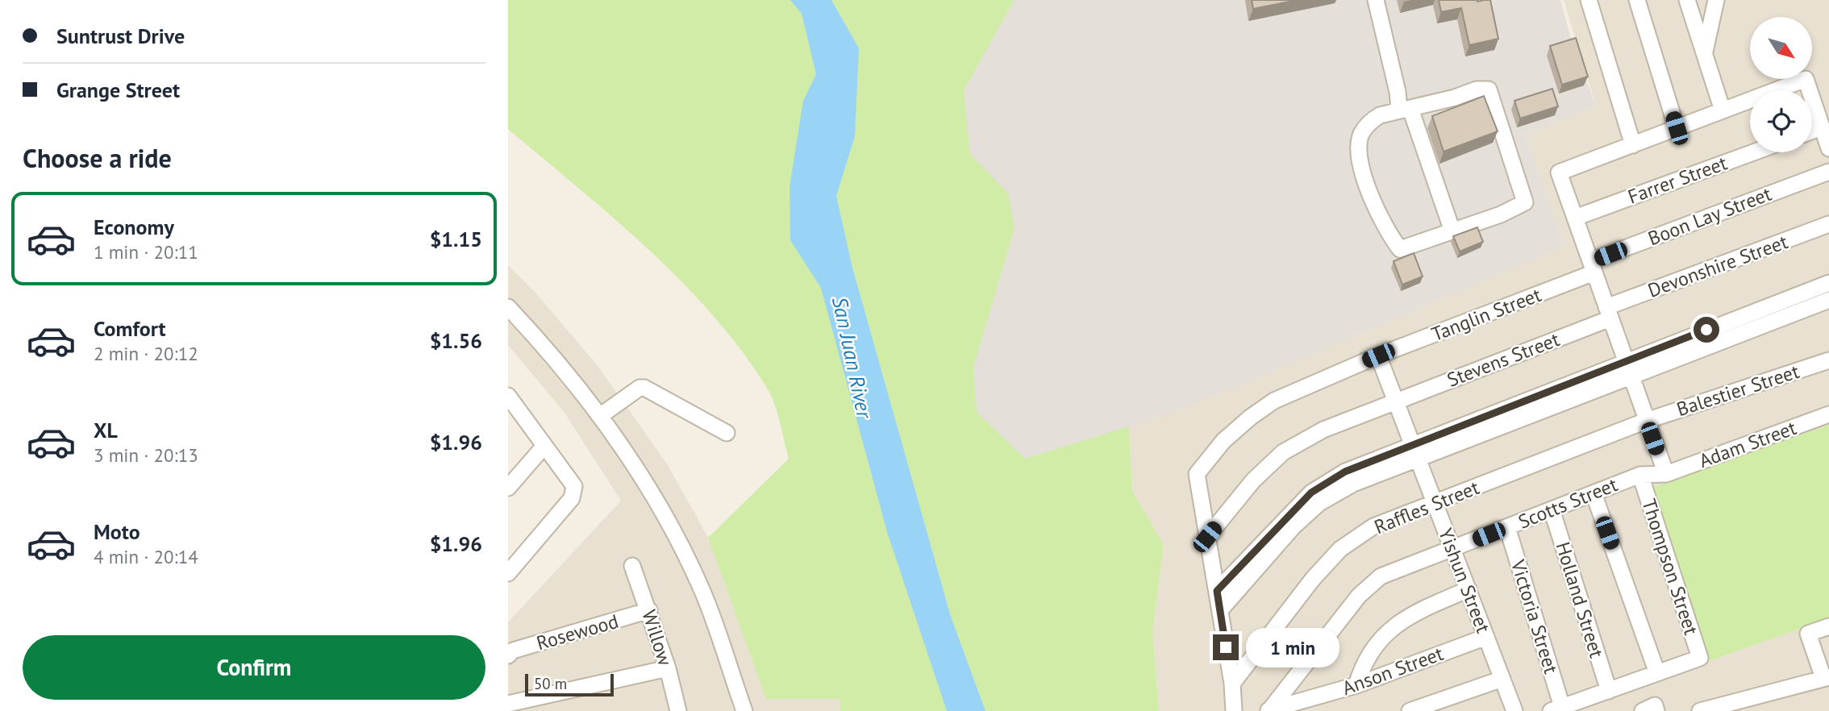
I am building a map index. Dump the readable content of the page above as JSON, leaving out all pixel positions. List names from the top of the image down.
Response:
{
  "streets": {
    "street": [
      "Farrer Street",
      "Boon Lay Street",
      "Devonshire Street",
      "Tanglin Street",
      "Stevens Street",
      "Balestier Street",
      "Adam Street",
      "Scotts Street",
      "Raffles Street",
      "Thompson Street",
      "Yishun Street",
      "Holland Street",
      "Victoria Street",
      "Rosewood",
      "Willow",
      "Anson Street"
    ]
  },
  "crossings": [
    ["Boon Lay Street", "Tanglin Street"],
    ["Devonshire Street", "Stevens Street"],
    ["Tanglin Street", "Stevens Street"],
    ["Tanglin Street", "Yishun Street"],
    ["Stevens Street", "Yishun Street"],
    ["Balestier Street", "Raffles Street"],
    ["Adam Street", "Scotts Street"],
    ["Scotts Street", "Thompson Street"],
    ["Scotts Street", "Yishun Street"],
    ["Scotts Street", "Holland Street"],
    ["Scotts Street", "Victoria Street"],
    ["Scotts Street", "Anson Street"],
    ["Raffles Street", "Yishun Street"],
    ["Yishun Street", "Anson Street"],
    ["Rosewood", "Willow"]
  ],
  "water": ["San Juan River"],
  "scale_bar": "50 m",
  "north": "bottom right",
  "page": {
    "banner": ["Suntrust Drive", "Grange Street"],
    "heading": "Choose a ride",
    "list": [
      {
        "name": "Economy",
        "note": "1 min · 20:11",
        "value": "$1.15"
      },
      {
        "name": "Comfort",
        "note": "2 min · 20:12",
        "value": "$1.56"
      },
      {
        "name": "XL",
        "note": "3 min · 20:13",
        "value": "$1.96"
      },
      {
        "name": "Moto",
        "note": "4 min · 20:14",
        "value": "$1.96"
      }
    ],
    "buttons": "Confirm",
    "bubble": "1 min",
    "scale": "50 m"
  }
}
